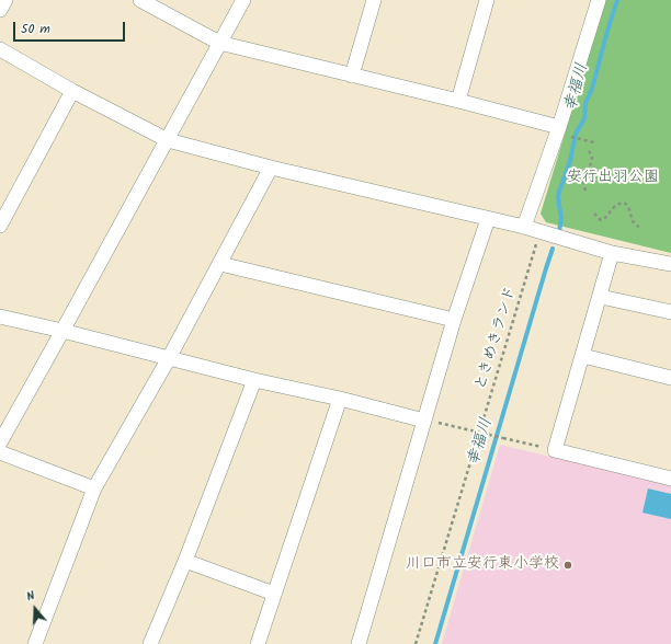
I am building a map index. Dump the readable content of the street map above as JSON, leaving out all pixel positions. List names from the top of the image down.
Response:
{
  "streets": {
    "path": ["ときめきランド"]
  },
  "water": ["幸福川"],
  "parks": ["安行出羽公園"],
  "places": ["川口市立安行東小学校"],
  "scale_bar": "50 m",
  "north": "top"
}
